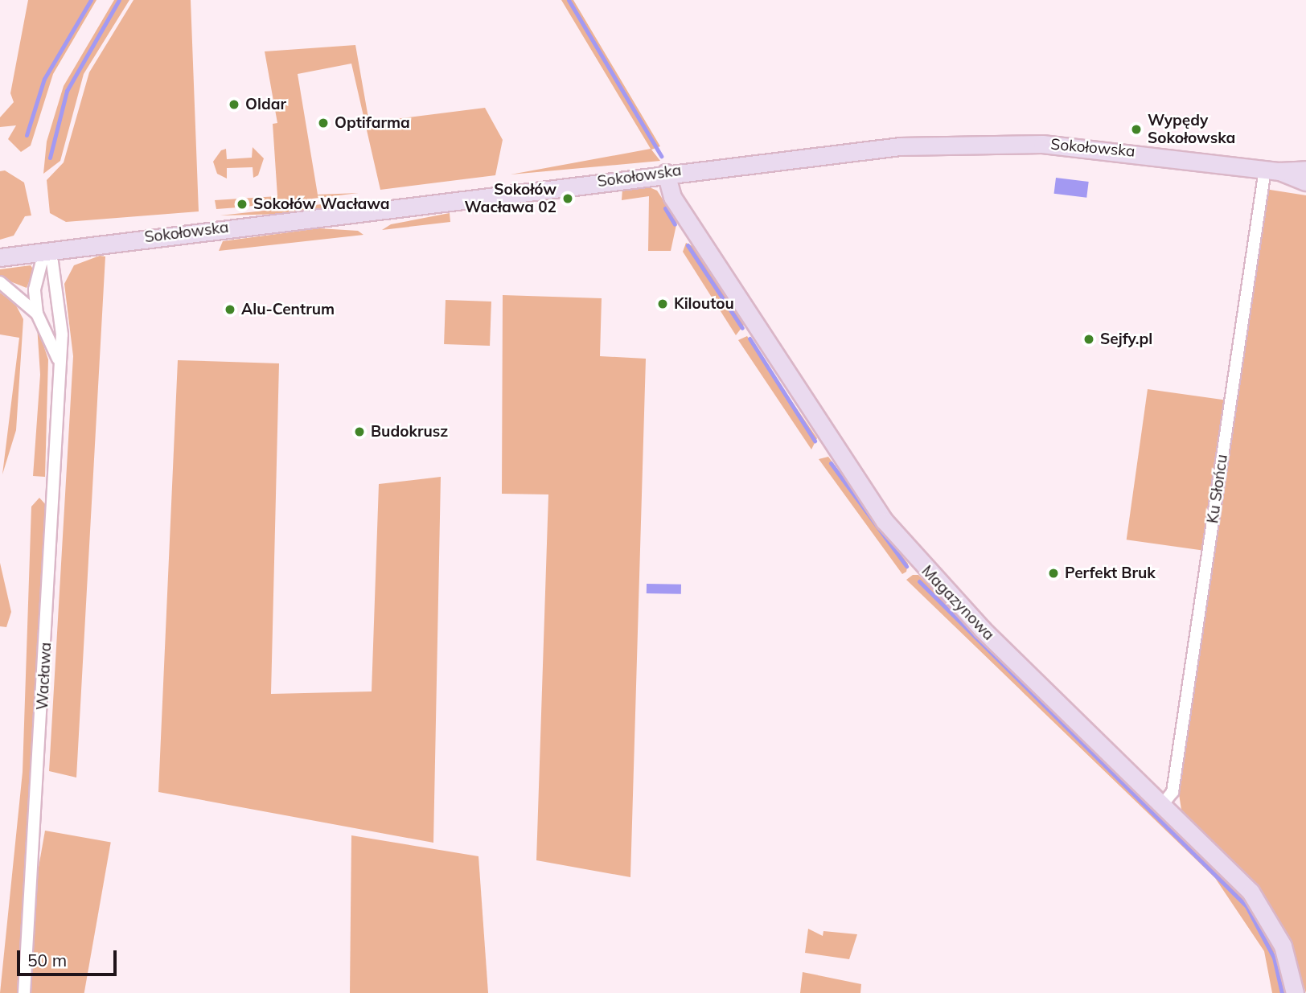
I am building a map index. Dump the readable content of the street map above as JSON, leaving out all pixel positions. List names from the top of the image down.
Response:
{
  "streets": {
    "street": [
      "Sokołowska",
      "Ku Słońcu",
      "Magazynowa",
      "Wacława"
    ]
  },
  "crossings": [
    ["Sokołowska", "Ku Słońcu"],
    ["Sokołowska", "Magazynowa"],
    ["Sokołowska", "Wacława"],
    ["Ku Słońcu", "Magazynowa"]
  ],
  "places": [
    "Oldar",
    "Optifarma",
    "Wypędy Sokołowska",
    "Sokołów Wacława 02",
    "Sokołów Wacława",
    "Kiloutou",
    "Alu-Centrum",
    "Sejfy.pl",
    "Budokrusz",
    "Perfekt Bruk"
  ],
  "scale_bar": "50 m"
}
